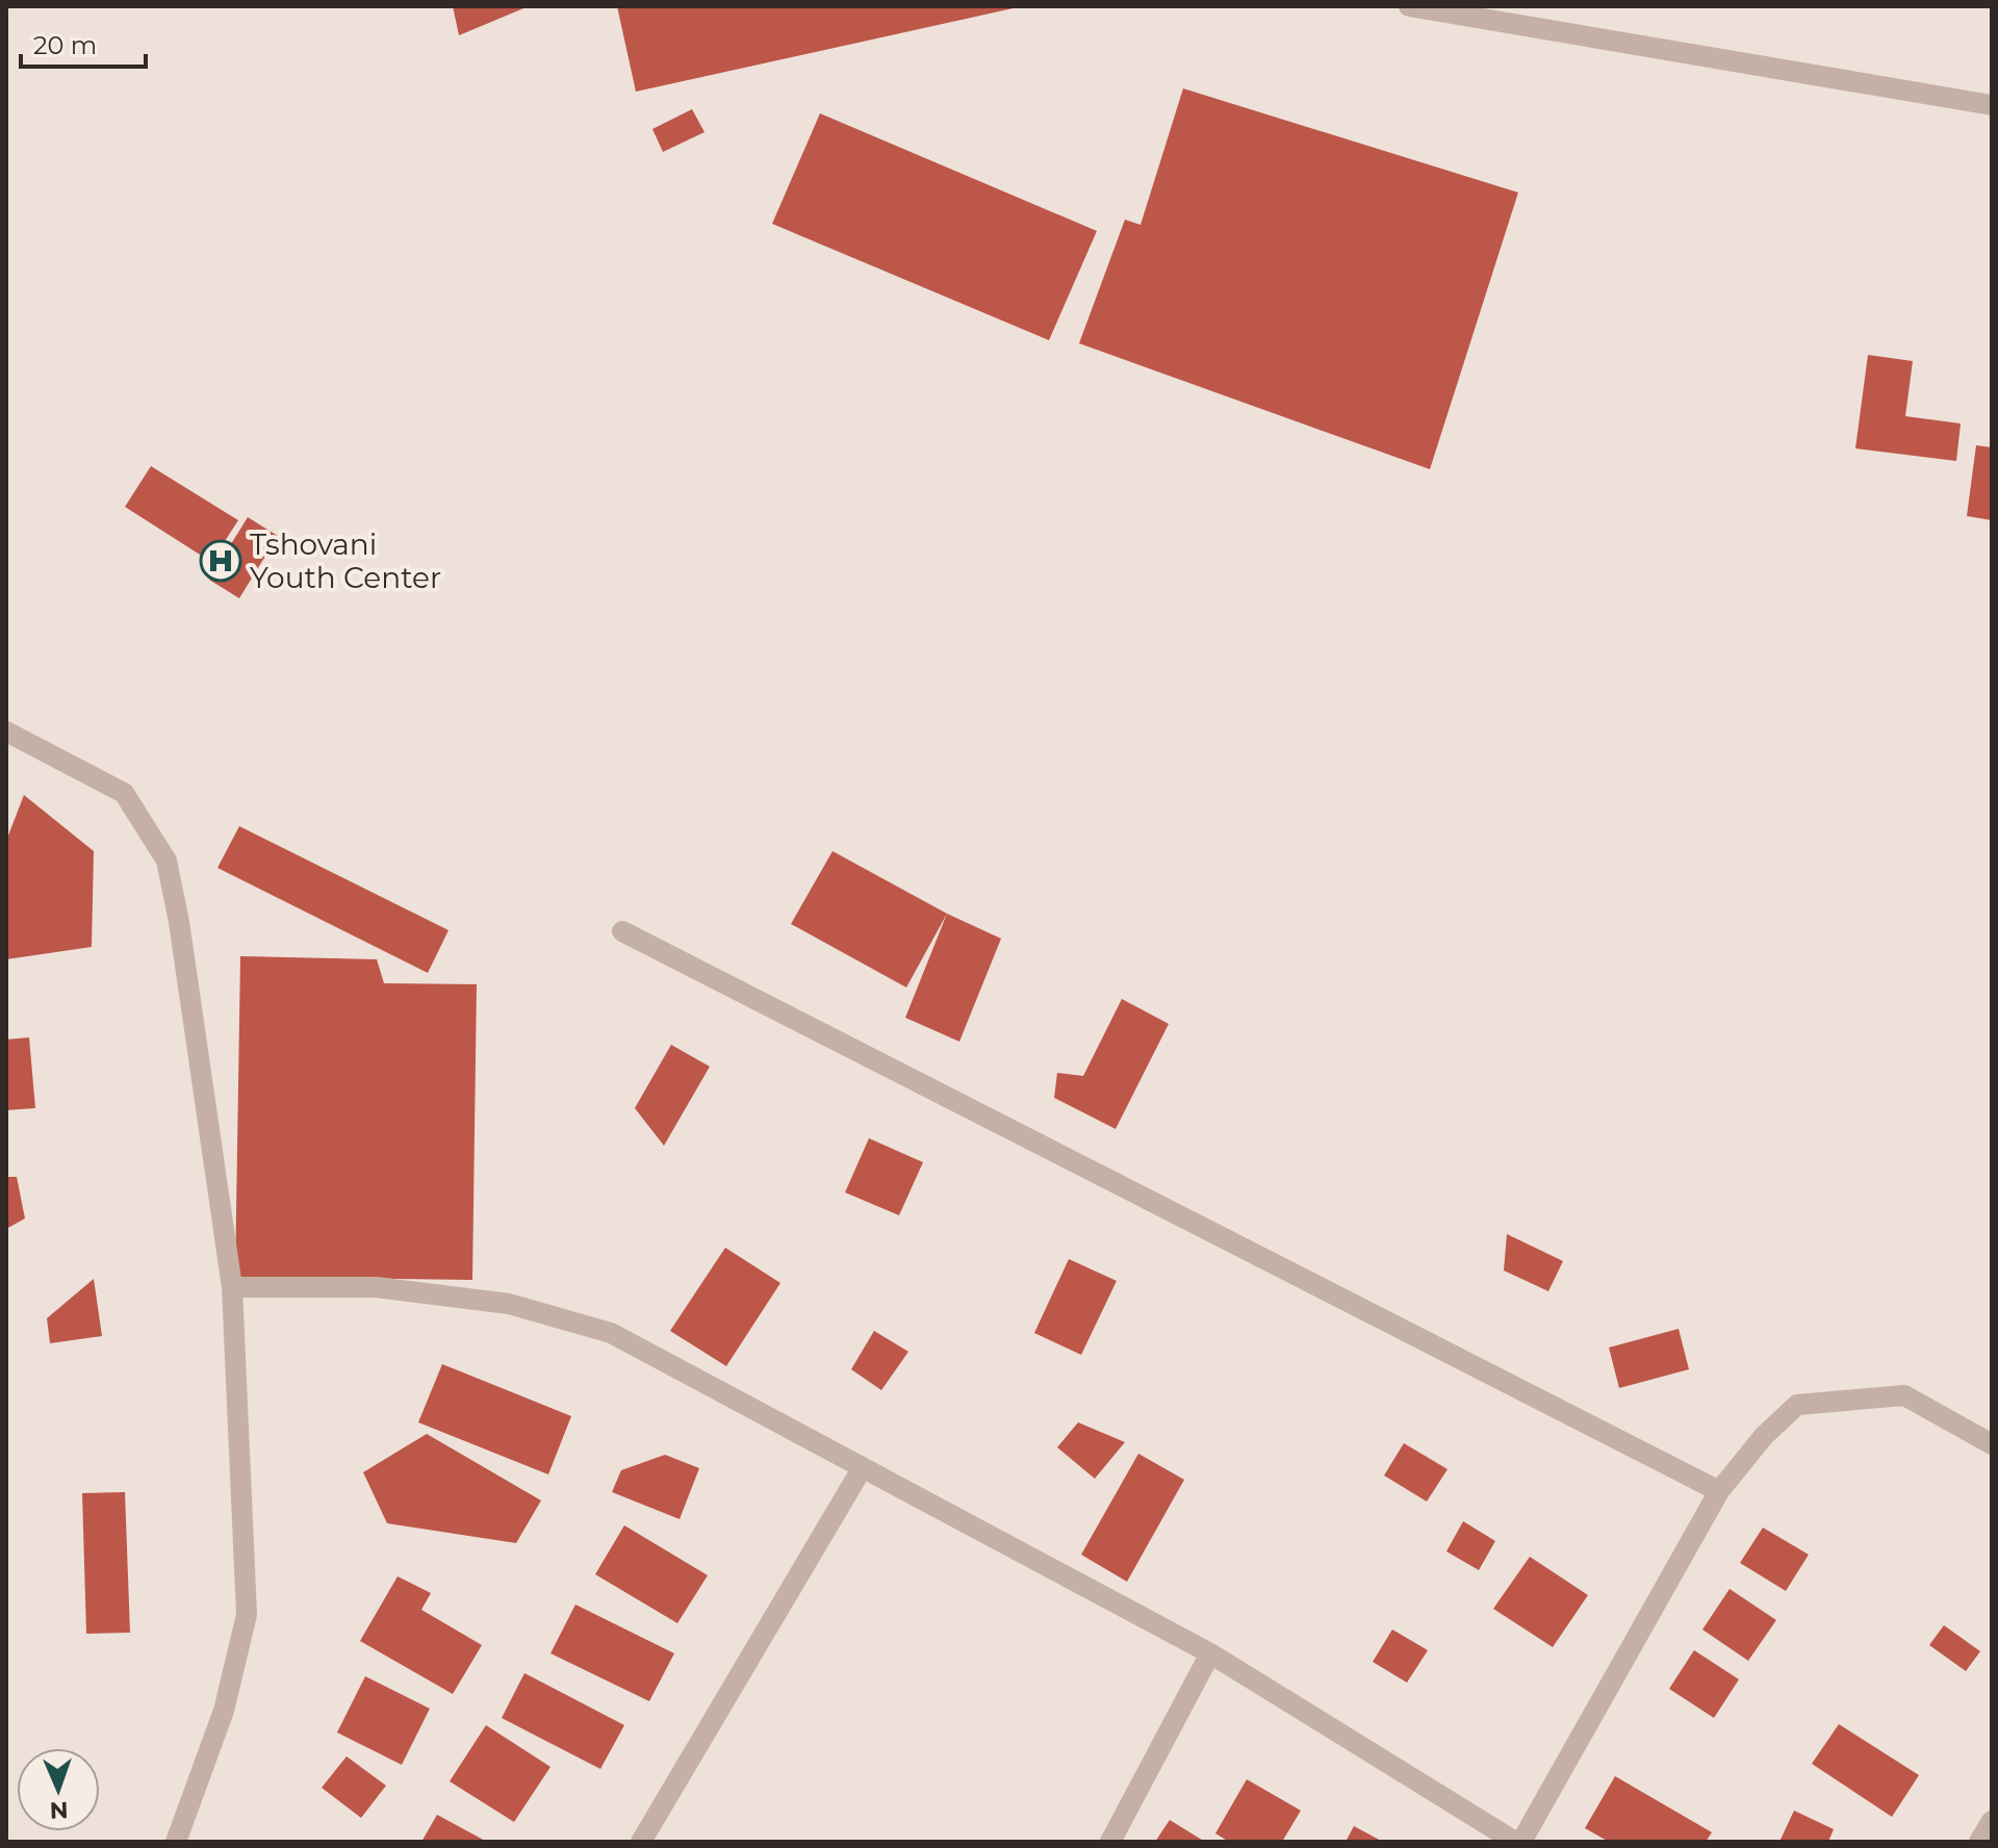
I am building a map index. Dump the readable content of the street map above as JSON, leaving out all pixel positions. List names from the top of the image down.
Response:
{
  "places": {
    "hospital": ["Tshovani Youth Center"]
  },
  "scale_bar": "20 m",
  "north": "bottom"
}
